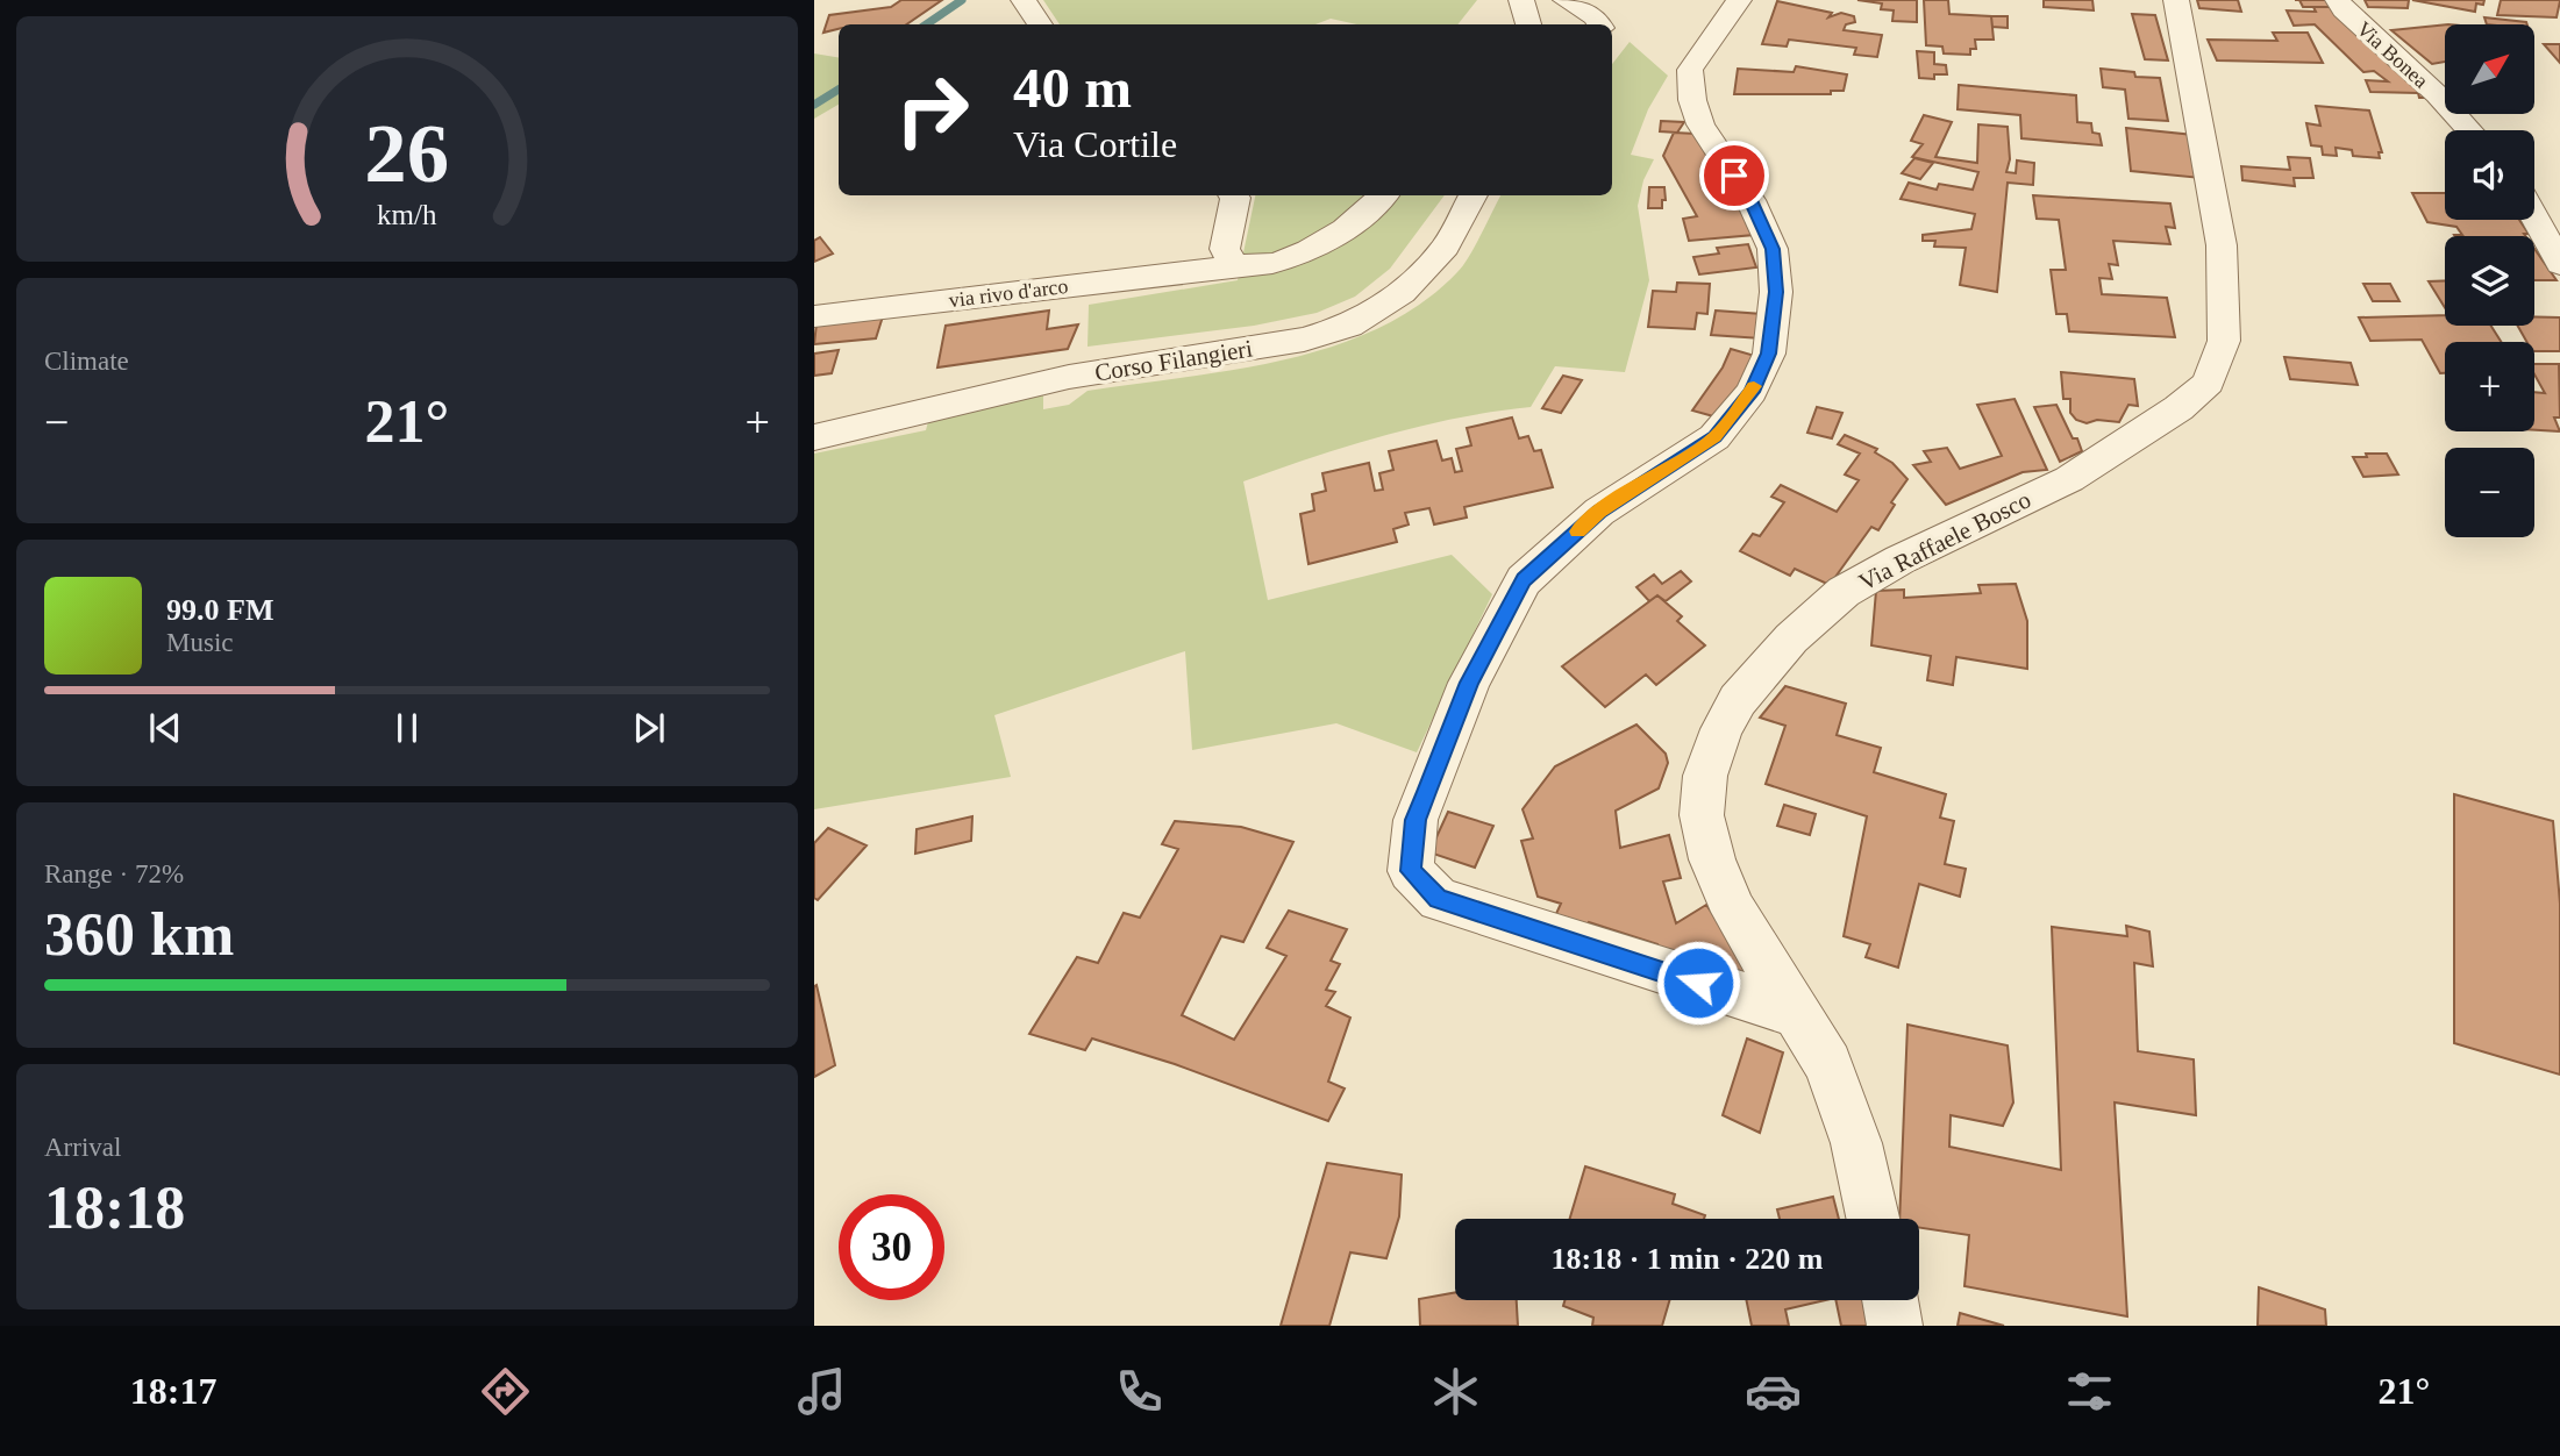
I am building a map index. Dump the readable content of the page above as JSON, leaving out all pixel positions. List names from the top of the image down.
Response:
{
  "streets": {
    "street": [
      "Via Bonea",
      "via rivo d'arco",
      "Corso Filangieri",
      "Via Raffaele Bosco"
    ]
  },
  "north": "top right",
  "page": {
    "map_buttons": ["+", "−"],
    "turn": ["40 m", "Via Cortile"],
    "tile": [
      "Climate",
      ["Range · 72%", "360 km"],
      ["Arrival", "18:18"]
    ],
    "heat": ["−", "21°", "+"],
    "song": ["99.0 FM", "Music"],
    "limit": "30",
    "trip": "18:18 · 1 min · 220 m",
    "tabs": ["18:17", "21°"],
    "gauge": ["26", "km/h"]
  }
}
